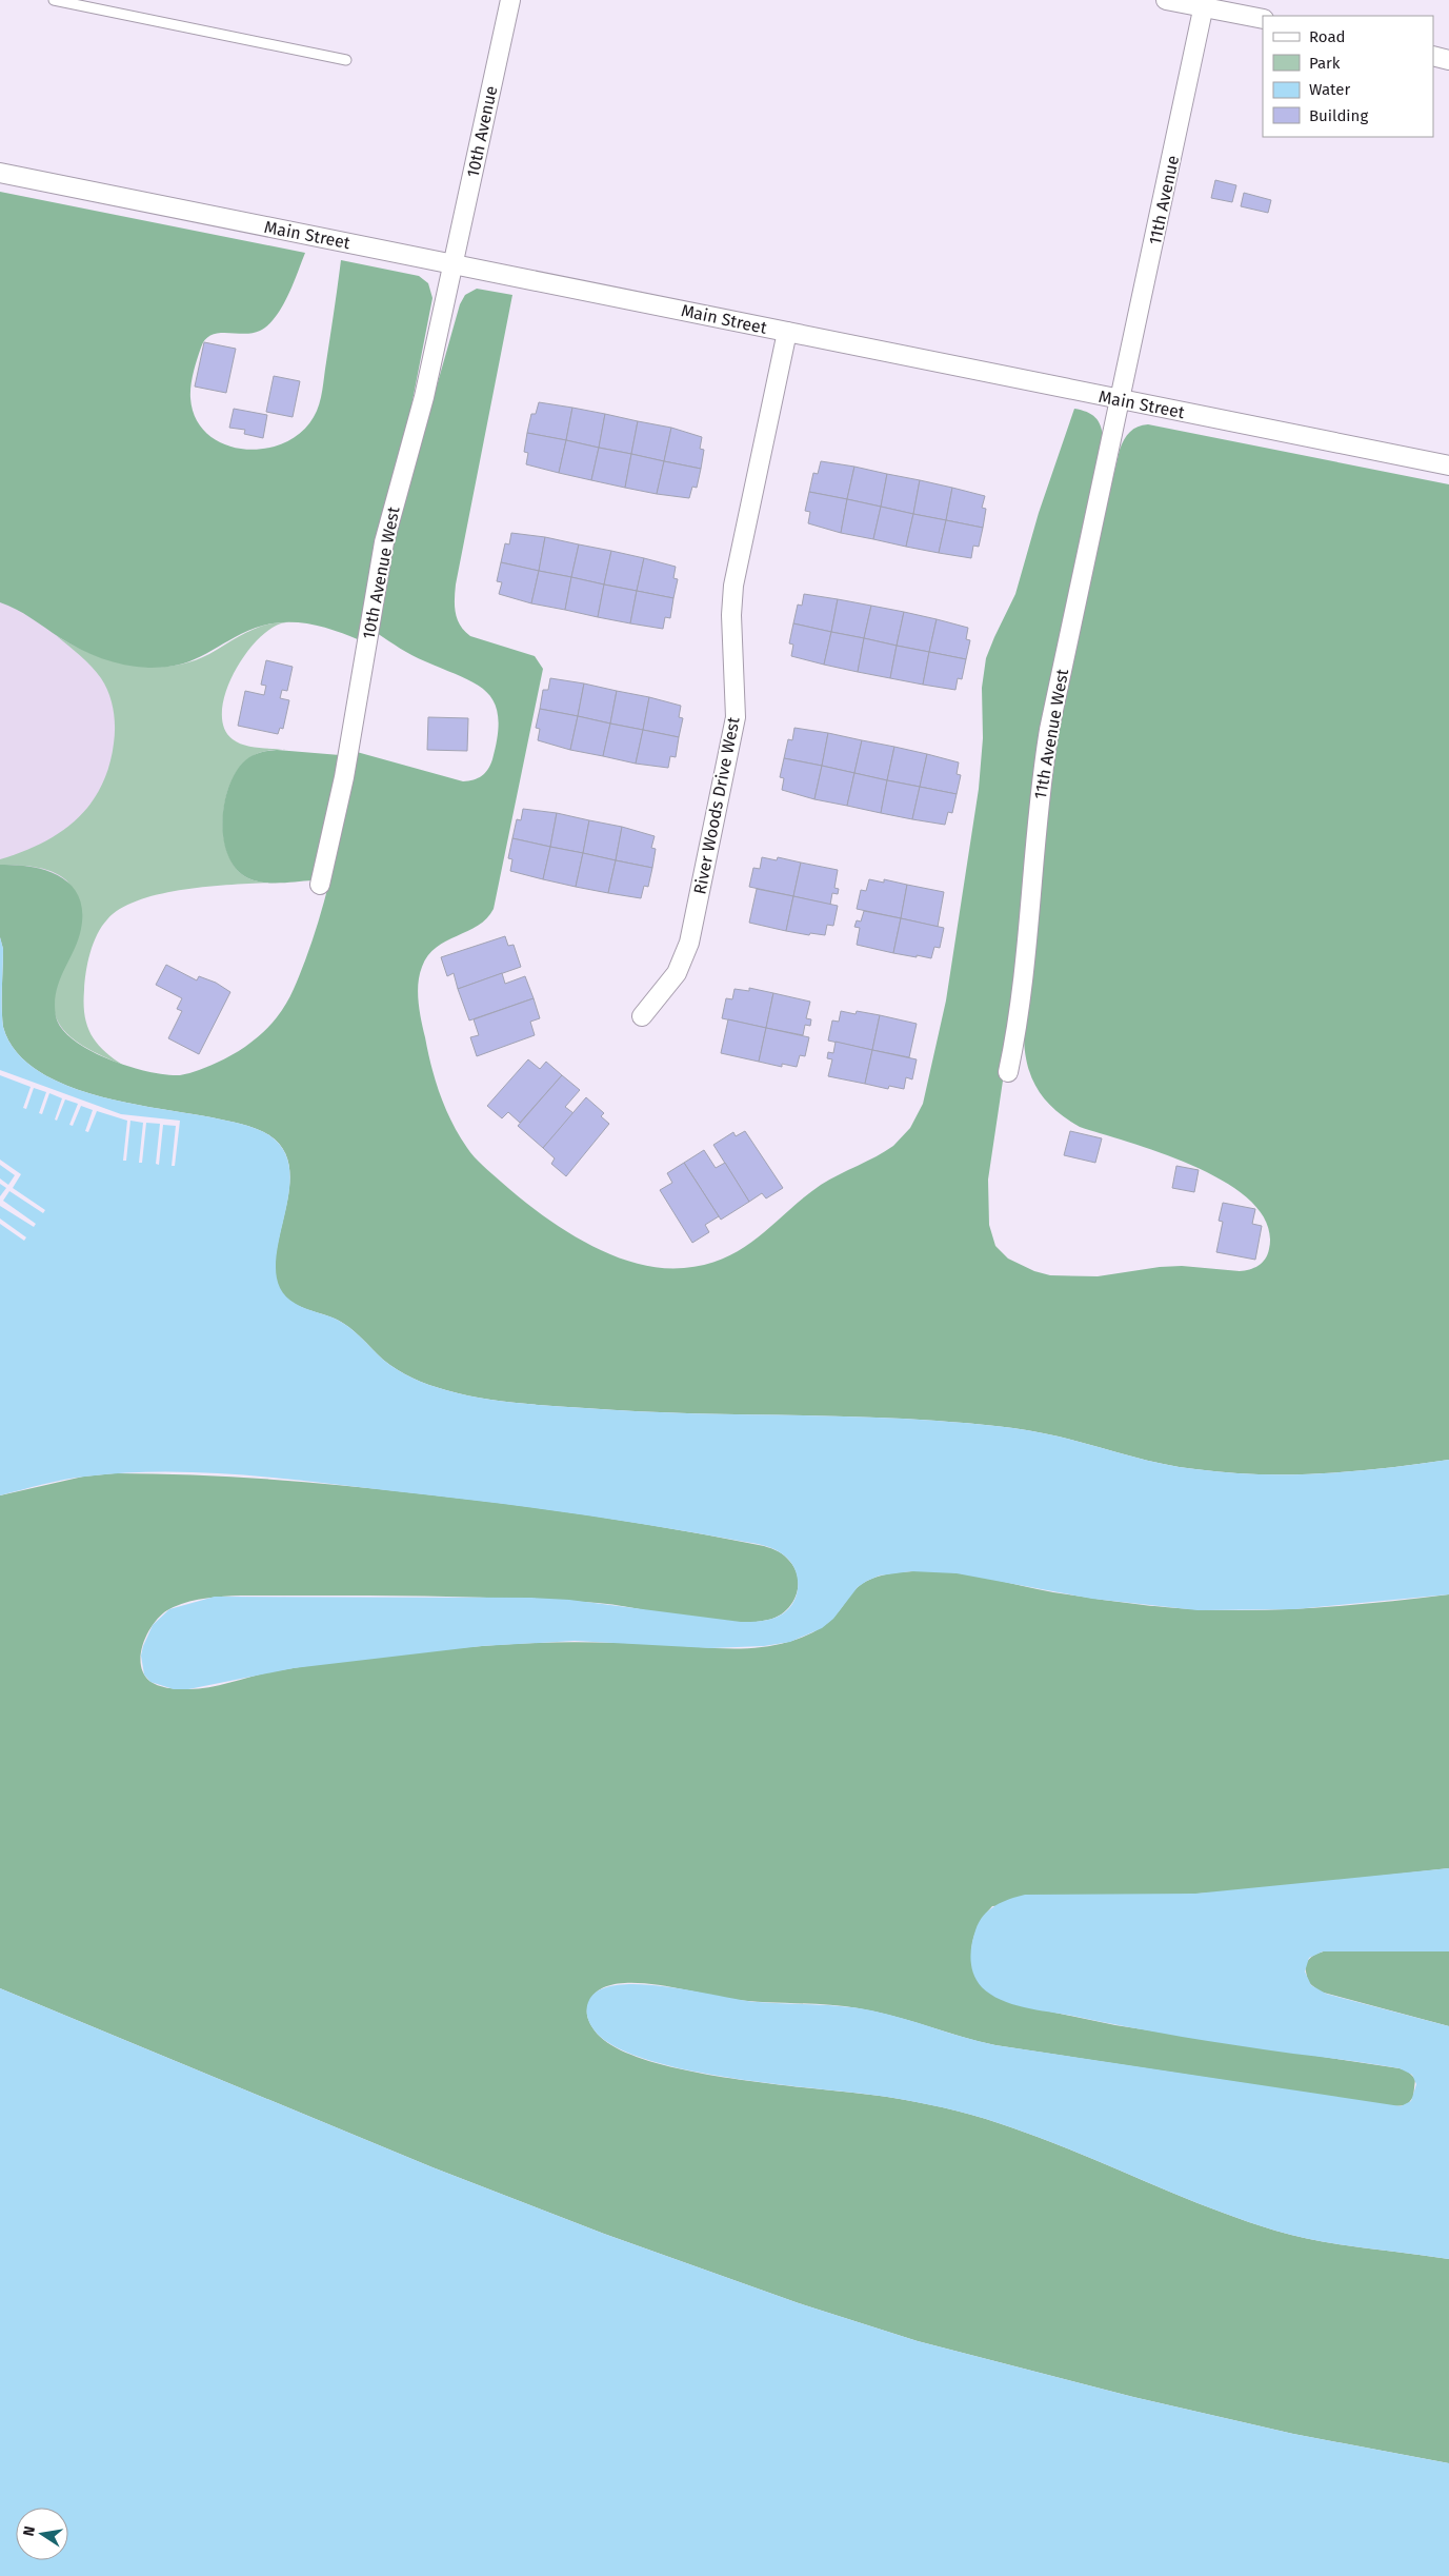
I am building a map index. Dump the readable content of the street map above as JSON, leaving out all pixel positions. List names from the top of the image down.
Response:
{
  "streets": {
    "street": [
      "10th Avenue",
      "11th Avenue",
      "Main Street",
      "10th Avenue West",
      "11th Avenue West",
      "River Woods Drive West"
    ]
  },
  "crossings": [
    ["10th Avenue", "Main Street"],
    ["10th Avenue", "10th Avenue West"],
    ["11th Avenue", "Main Street"],
    ["11th Avenue", "11th Avenue West"],
    ["Main Street", "10th Avenue West"],
    ["Main Street", "11th Avenue West"],
    ["Main Street", "River Woods Drive West"]
  ],
  "legend": [
    "Road",
    "Park",
    "Water",
    "Building"
  ],
  "north": "left"
}
